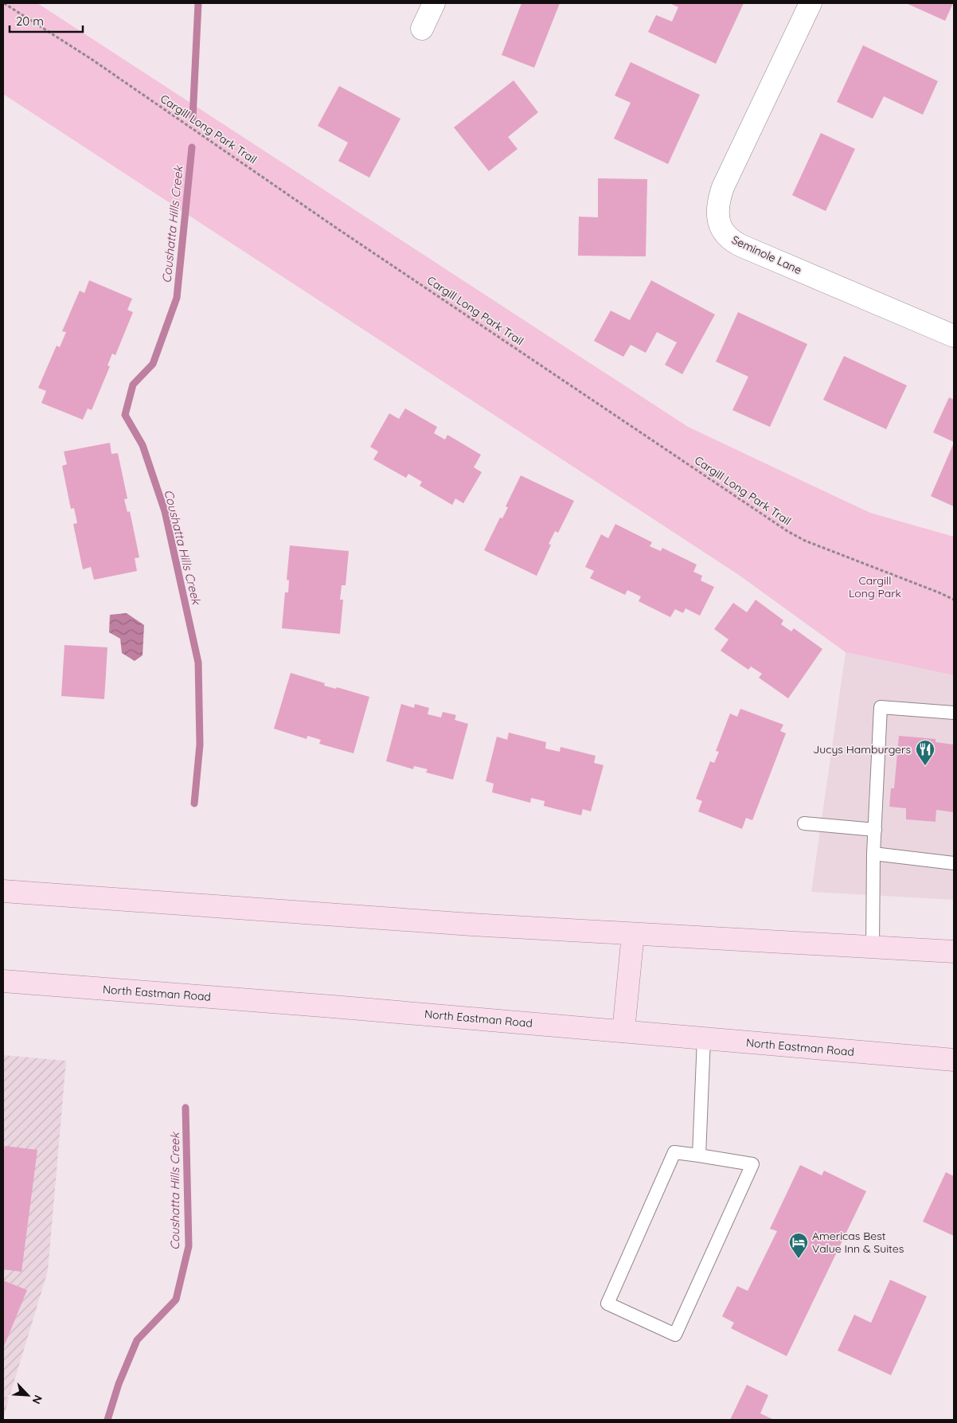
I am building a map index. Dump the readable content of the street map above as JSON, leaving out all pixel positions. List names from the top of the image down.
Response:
{
  "streets": {
    "main road": ["North Eastman Road"],
    "street": ["Seminole Lane"],
    "path": ["Cargill Long Park Trail"]
  },
  "water": ["Coushatta Hills Creek"],
  "parks": ["Cargill Long Park"],
  "places": {
    "restaurant": ["Jucys Hamburgers"],
    "hotel": ["Americas Best Value Inn & Suites"]
  },
  "scale_bar": "20 m",
  "north": "bottom right"
}
